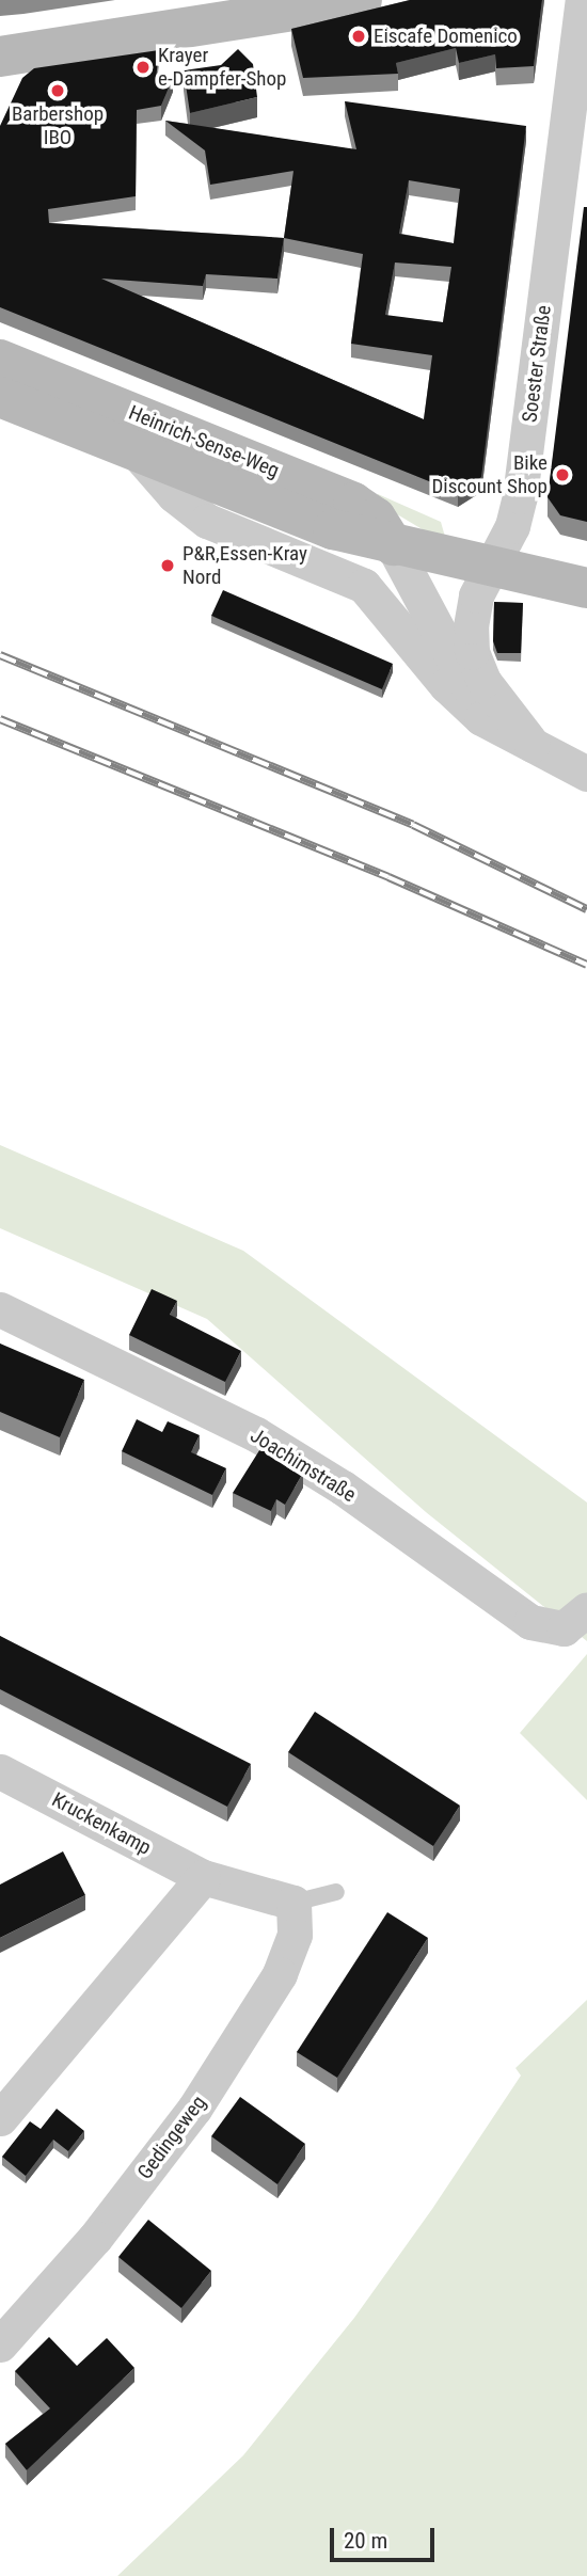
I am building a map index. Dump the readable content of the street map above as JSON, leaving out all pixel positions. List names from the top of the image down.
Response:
{
  "streets": {
    "main road": ["Heinrich-Sense-Weg"],
    "street": [
      "Soester Straße",
      "Joachimstraße",
      "Kruckenkamp",
      "Gedingeweg"
    ]
  },
  "crossings": [
    ["Soester Straße", "Heinrich-Sense-Weg"]
  ],
  "places": [
    "Eiscafe Domenico",
    "Krayer e-Dampfer-Shop",
    "Barbershop IBO",
    "Bike Discount Shop",
    "P&R,Essen-Kray Nord"
  ],
  "scale_bar": "20 m"
}
